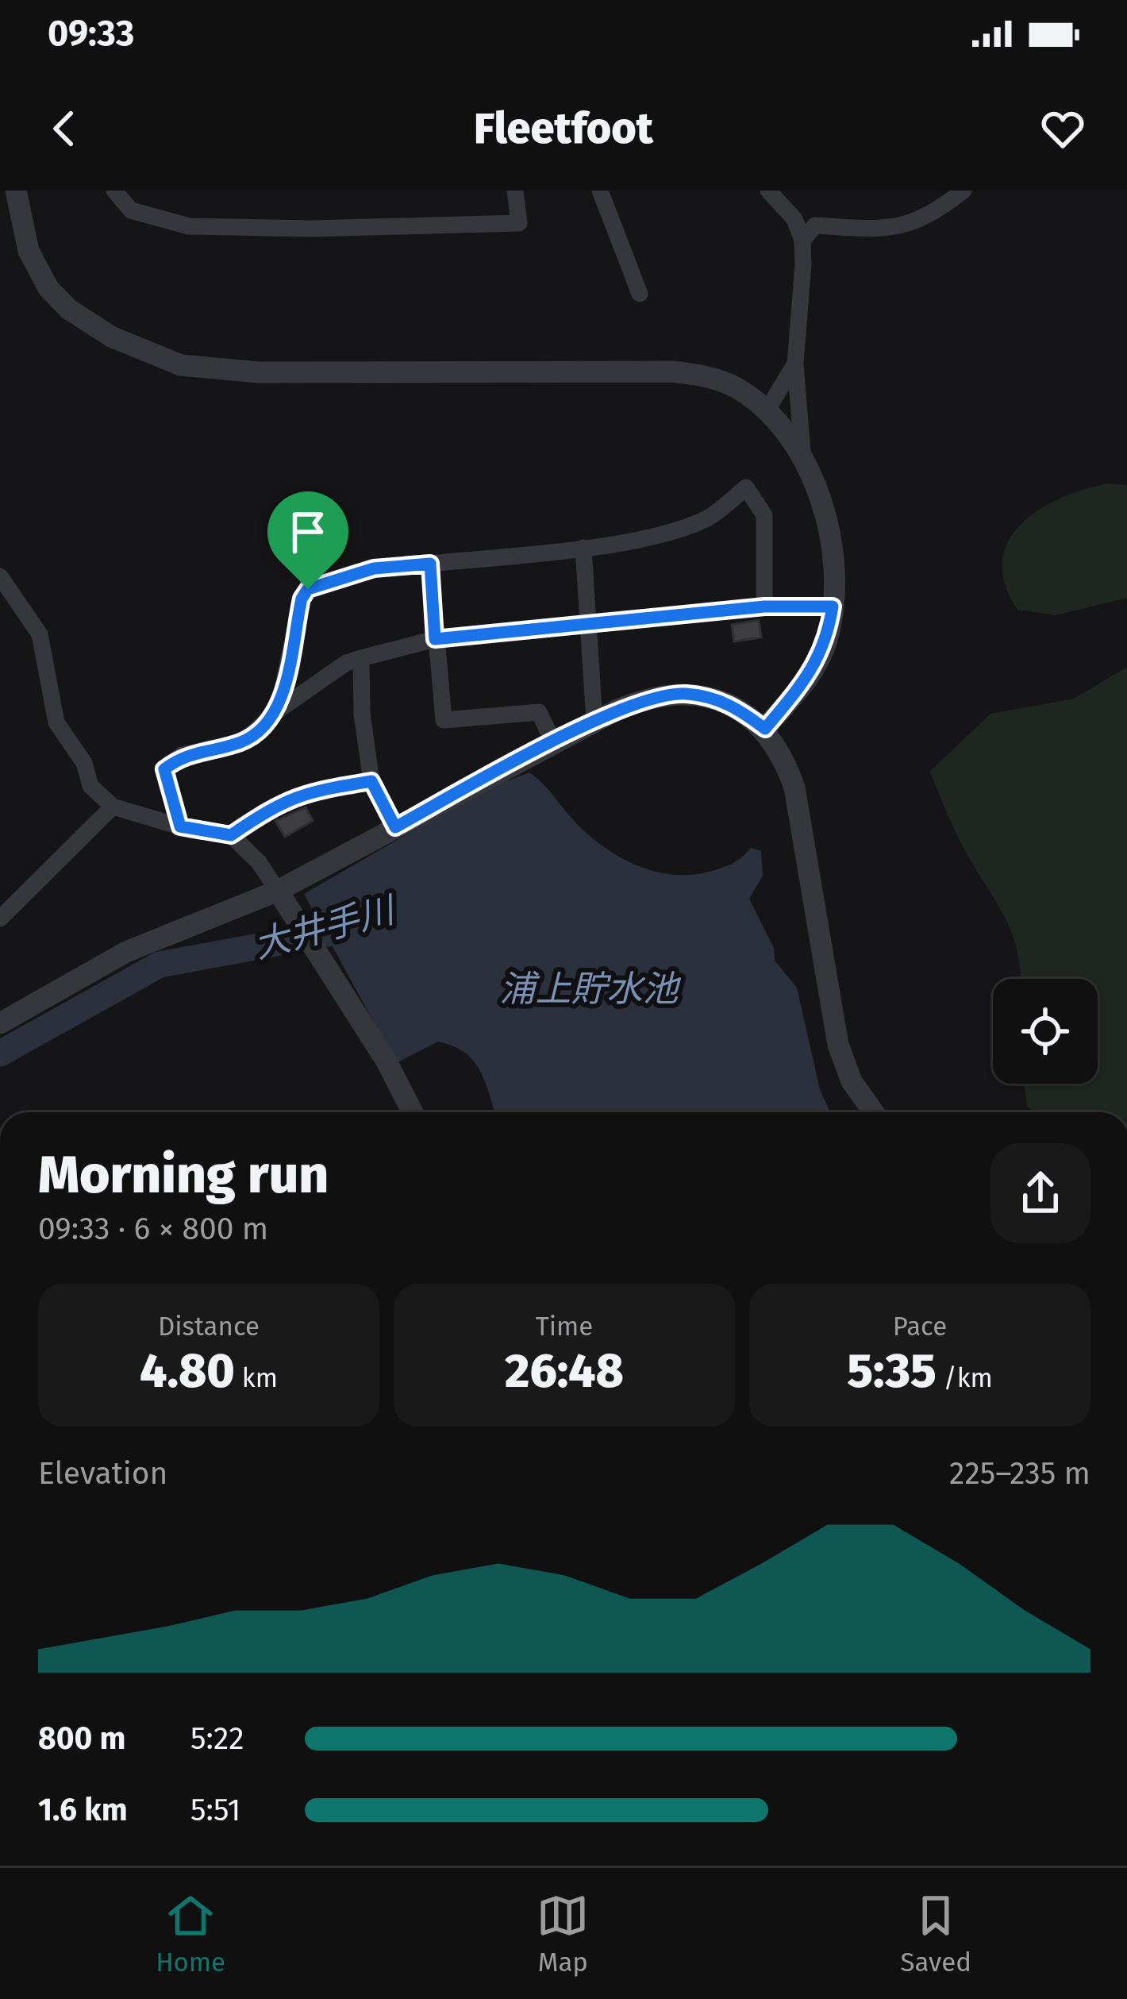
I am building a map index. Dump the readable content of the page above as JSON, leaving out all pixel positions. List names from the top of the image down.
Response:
{
  "water": ["大井手川", "浦上貯水池"],
  "page": {
    "status": "09:33",
    "header": "Fleetfoot",
    "heading": ["Morning run", "09:33 · 6 × 800 m"],
    "stats": [
      ["Distance", "4.80 km"],
      ["Time", "26:48"],
      ["Pace", "5:35 /km"]
    ],
    "chart": ["Elevation", "225–235 m"],
    "list": [
      {
        "name": "800 m",
        "note": "5:22"
      },
      {
        "name": "1.6 km",
        "note": "5:51"
      }
    ],
    "tabs": ["Home", "Map", "Saved"]
  }
}
